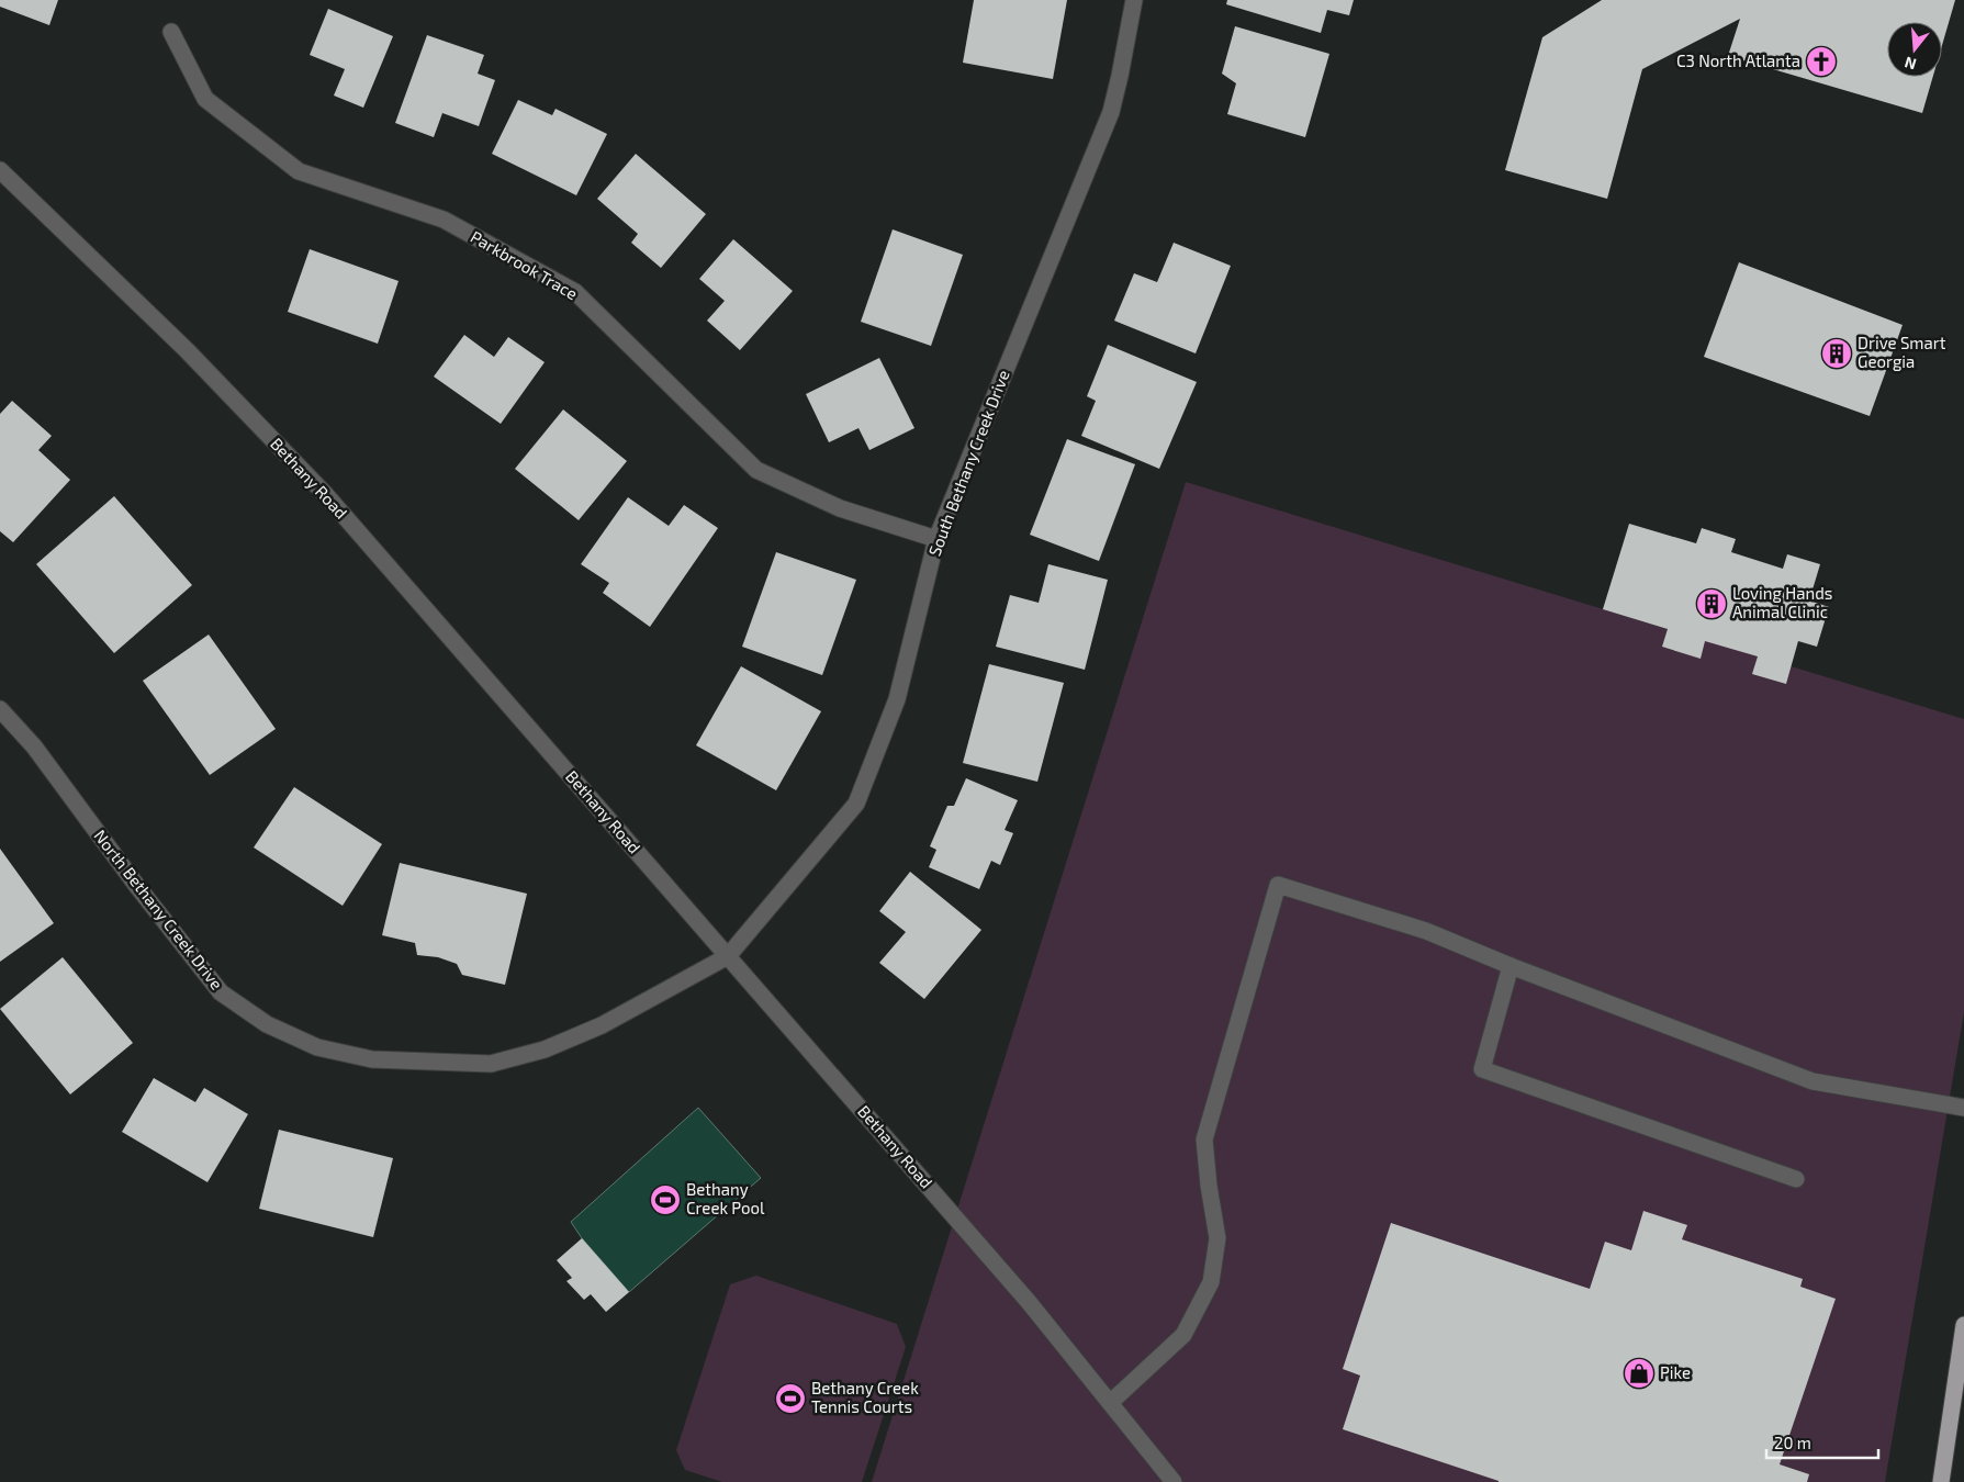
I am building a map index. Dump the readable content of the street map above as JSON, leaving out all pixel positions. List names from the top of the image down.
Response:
{
  "streets": {
    "street": [
      "Parkbrook Trace",
      "South Bethany Creek Drive",
      "Bethany Road",
      "North Bethany Creek Drive"
    ]
  },
  "crossings": [
    ["Parkbrook Trace", "South Bethany Creek Drive"],
    ["South Bethany Creek Drive", "Bethany Road"],
    ["South Bethany Creek Drive", "North Bethany Creek Drive"],
    ["Bethany Road", "North Bethany Creek Drive"]
  ],
  "places": {
    "church": ["C3 North Atlanta"],
    "building": ["Drive Smart Georgia", "Loving Hands Animal Clinic"],
    "sports": ["Bethany Creek Pool", "Bethany Creek Tennis Courts"],
    "shop": ["Pike"]
  },
  "scale_bar": "20 m",
  "north": "bottom"
}
